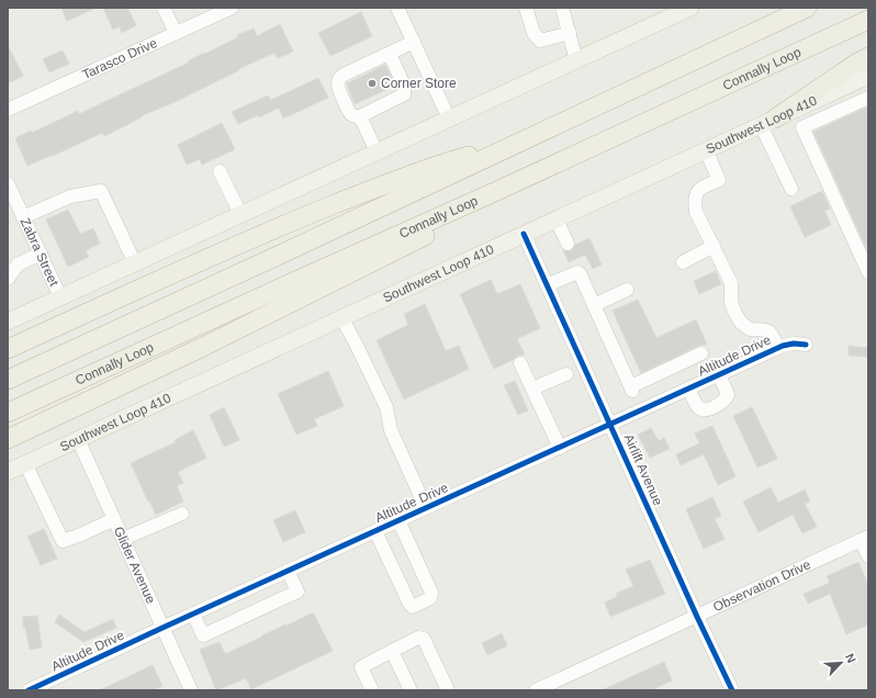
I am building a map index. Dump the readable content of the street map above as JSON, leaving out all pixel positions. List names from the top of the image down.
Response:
{
  "streets": {
    "highway": ["Connally Loop"],
    "main road": ["Southwest Loop 410"],
    "street": [
      "Tarasco Drive",
      "Zabra Street",
      "Altitude Drive",
      "Airlift Avenue",
      "Glider Avenue",
      "Observation Drive"
    ]
  },
  "crossings": [
    ["Southwest Loop 410", "Airlift Avenue"],
    ["Southwest Loop 410", "Glider Avenue"],
    ["Altitude Drive", "Airlift Avenue"],
    ["Altitude Drive", "Glider Avenue"],
    ["Airlift Avenue", "Observation Drive"]
  ],
  "places": ["Corner Store"],
  "north": "top right"
}
